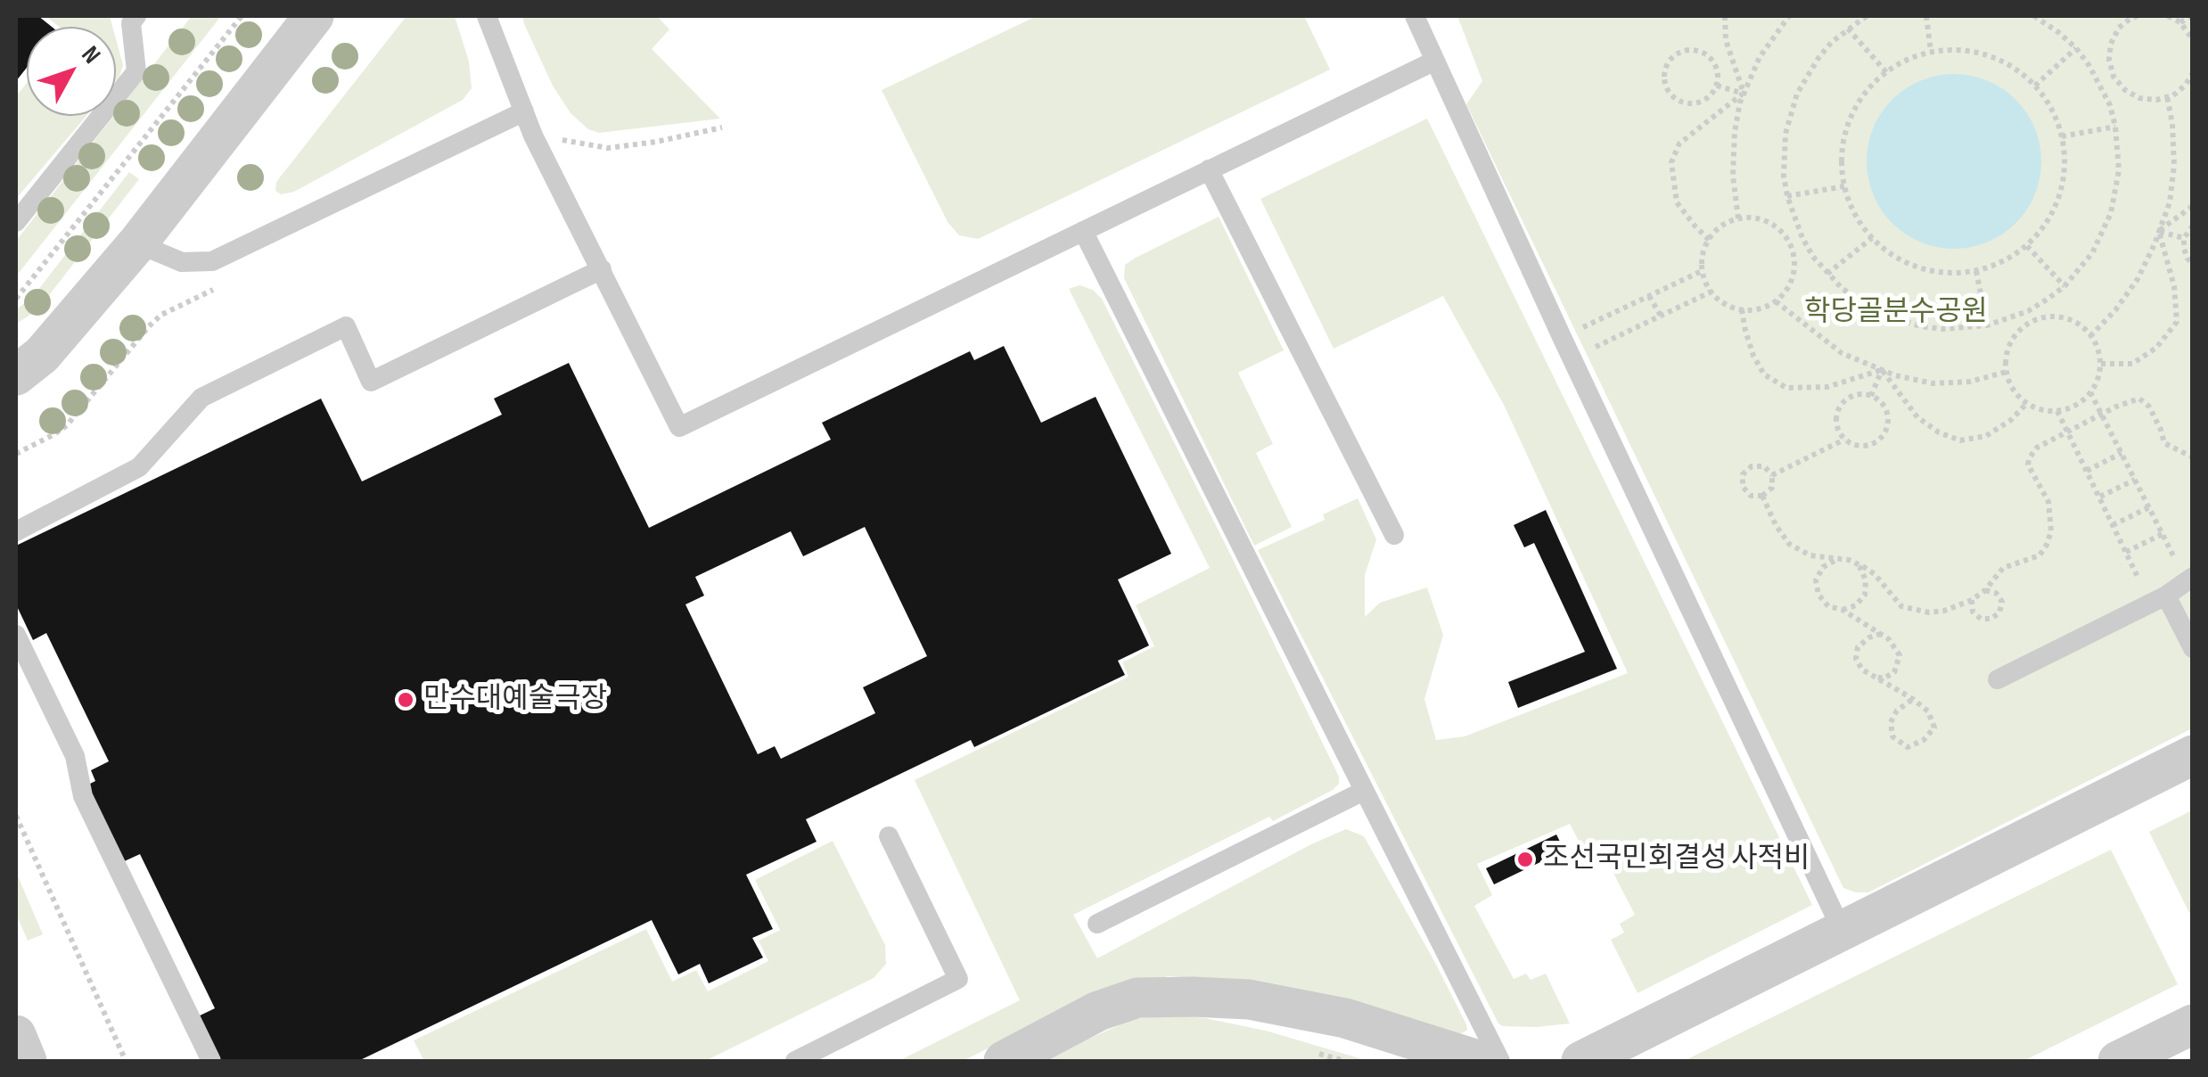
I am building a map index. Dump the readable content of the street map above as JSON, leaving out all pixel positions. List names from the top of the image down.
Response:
{
  "parks": ["학당골분수공원"],
  "places": ["만수대예술극장", "조선국민회결성 사적비"],
  "north": "top right"
}
